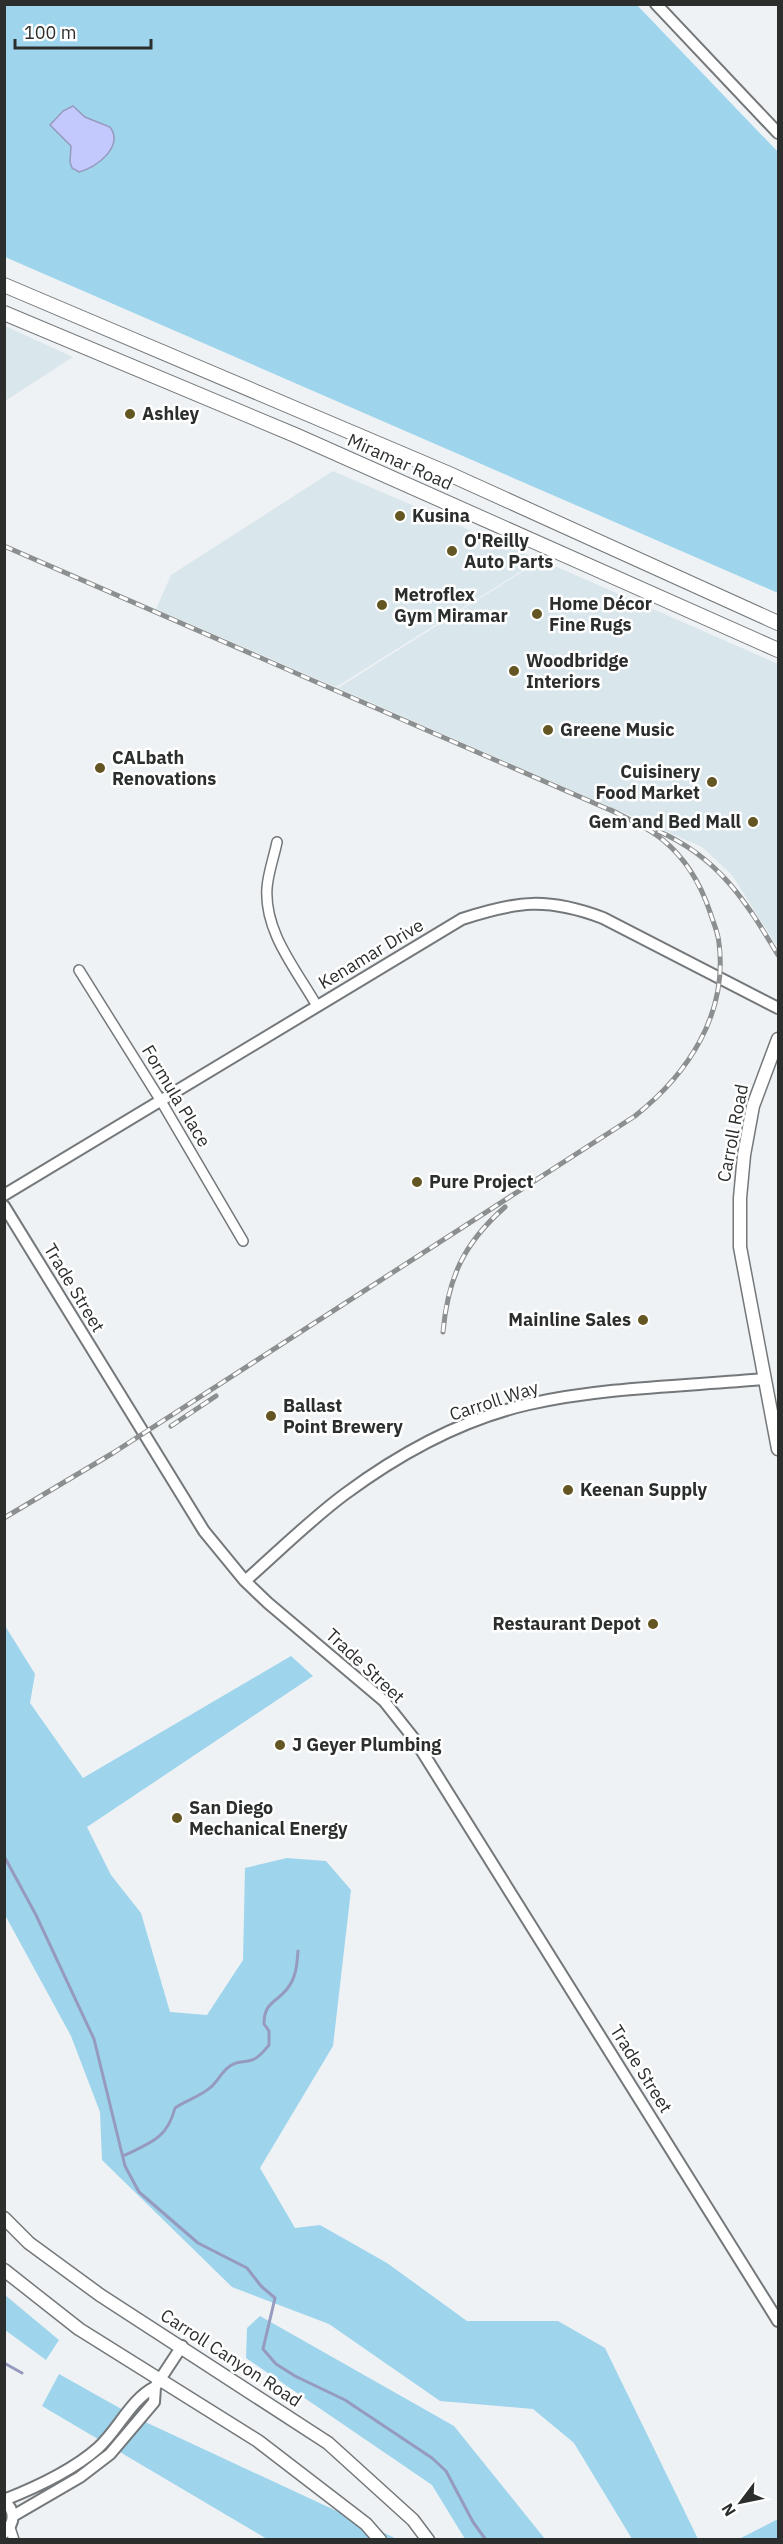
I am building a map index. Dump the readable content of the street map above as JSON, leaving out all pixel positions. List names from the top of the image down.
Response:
{
  "streets": {
    "main road": ["Miramar Road", "Carroll Road", "Carroll Canyon Road"],
    "street": [
      "Kenamar Drive",
      "Formula Place",
      "Trade Street",
      "Carroll Way"
    ]
  },
  "crossings": [
    ["Kenamar Drive", "Formula Place"],
    ["Carroll Road", "Carroll Way"],
    ["Trade Street", "Carroll Way"]
  ],
  "places": [
    "Ashley",
    "Kusina",
    "O'Reilly Auto Parts",
    "Metroflex Gym Miramar",
    "Home Décor Fine Rugs",
    "Woodbridge Interiors",
    "Greene Music",
    "CALbath Renovations",
    "Cuisinery Food Market",
    "Gem and Bed Mall",
    "Pure Project",
    "Mainline Sales",
    "Ballast Point Brewery",
    "Keenan Supply",
    "Restaurant Depot",
    "J Geyer Plumbing",
    "San Diego Mechanical Energy"
  ],
  "scale_bar": "100 m",
  "north": "bottom left"
}
